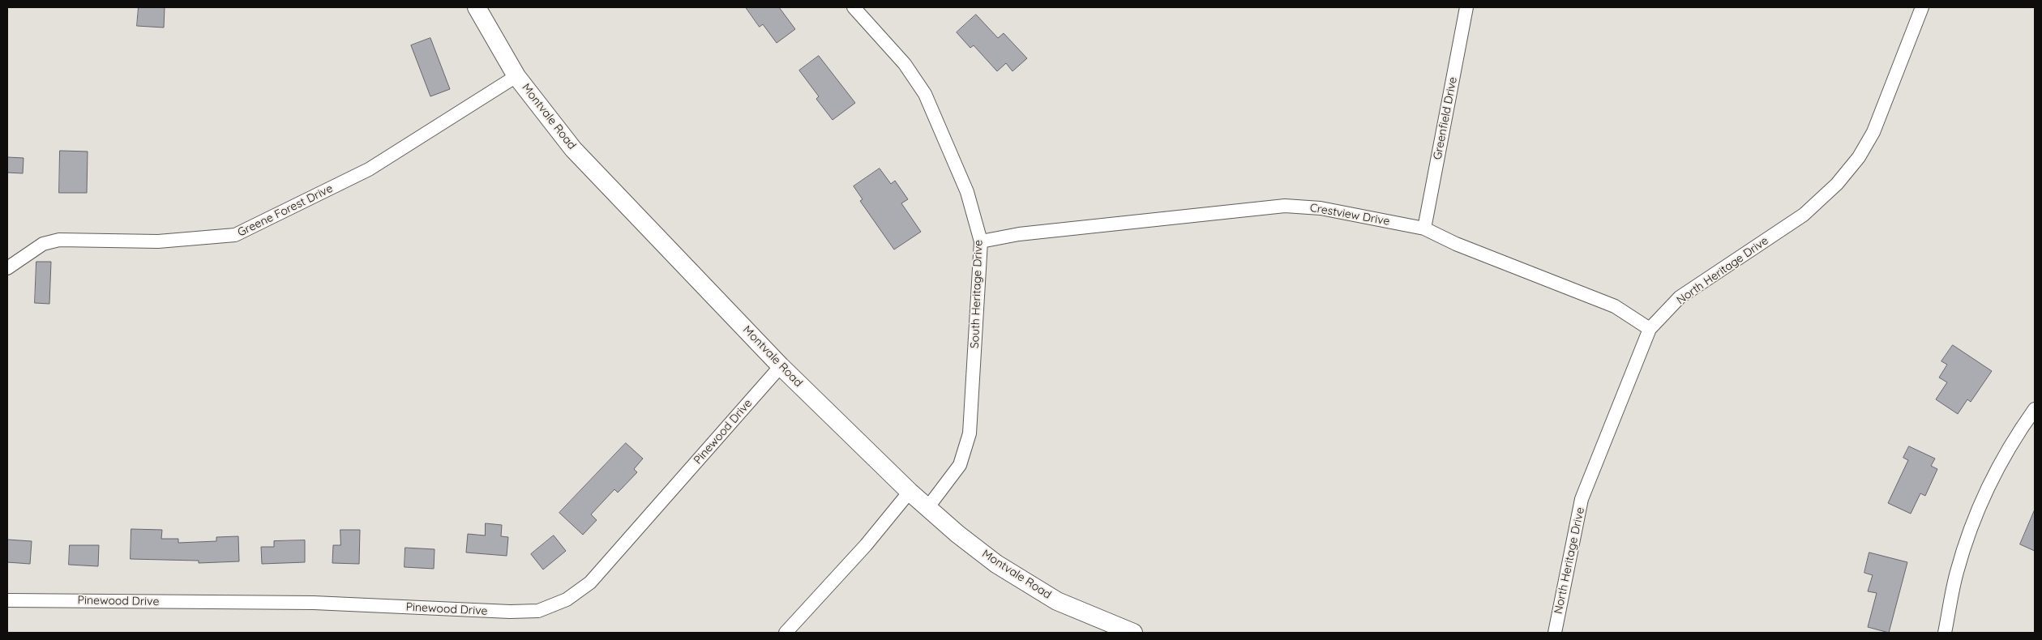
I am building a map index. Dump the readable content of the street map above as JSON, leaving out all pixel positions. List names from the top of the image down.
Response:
{
  "streets": {
    "main road": ["Montvale Road"],
    "street": [
      "Greenfield Drive",
      "Greene Forest Drive",
      "Crestview Drive",
      "North Heritage Drive",
      "South Heritage Drive",
      "Pinewood Drive"
    ]
  },
  "crossings": [
    ["Montvale Road", "Greene Forest Drive"],
    ["Montvale Road", "South Heritage Drive"],
    ["Montvale Road", "Pinewood Drive"],
    ["Greenfield Drive", "Crestview Drive"],
    ["Crestview Drive", "North Heritage Drive"],
    ["Crestview Drive", "South Heritage Drive"]
  ]
}
